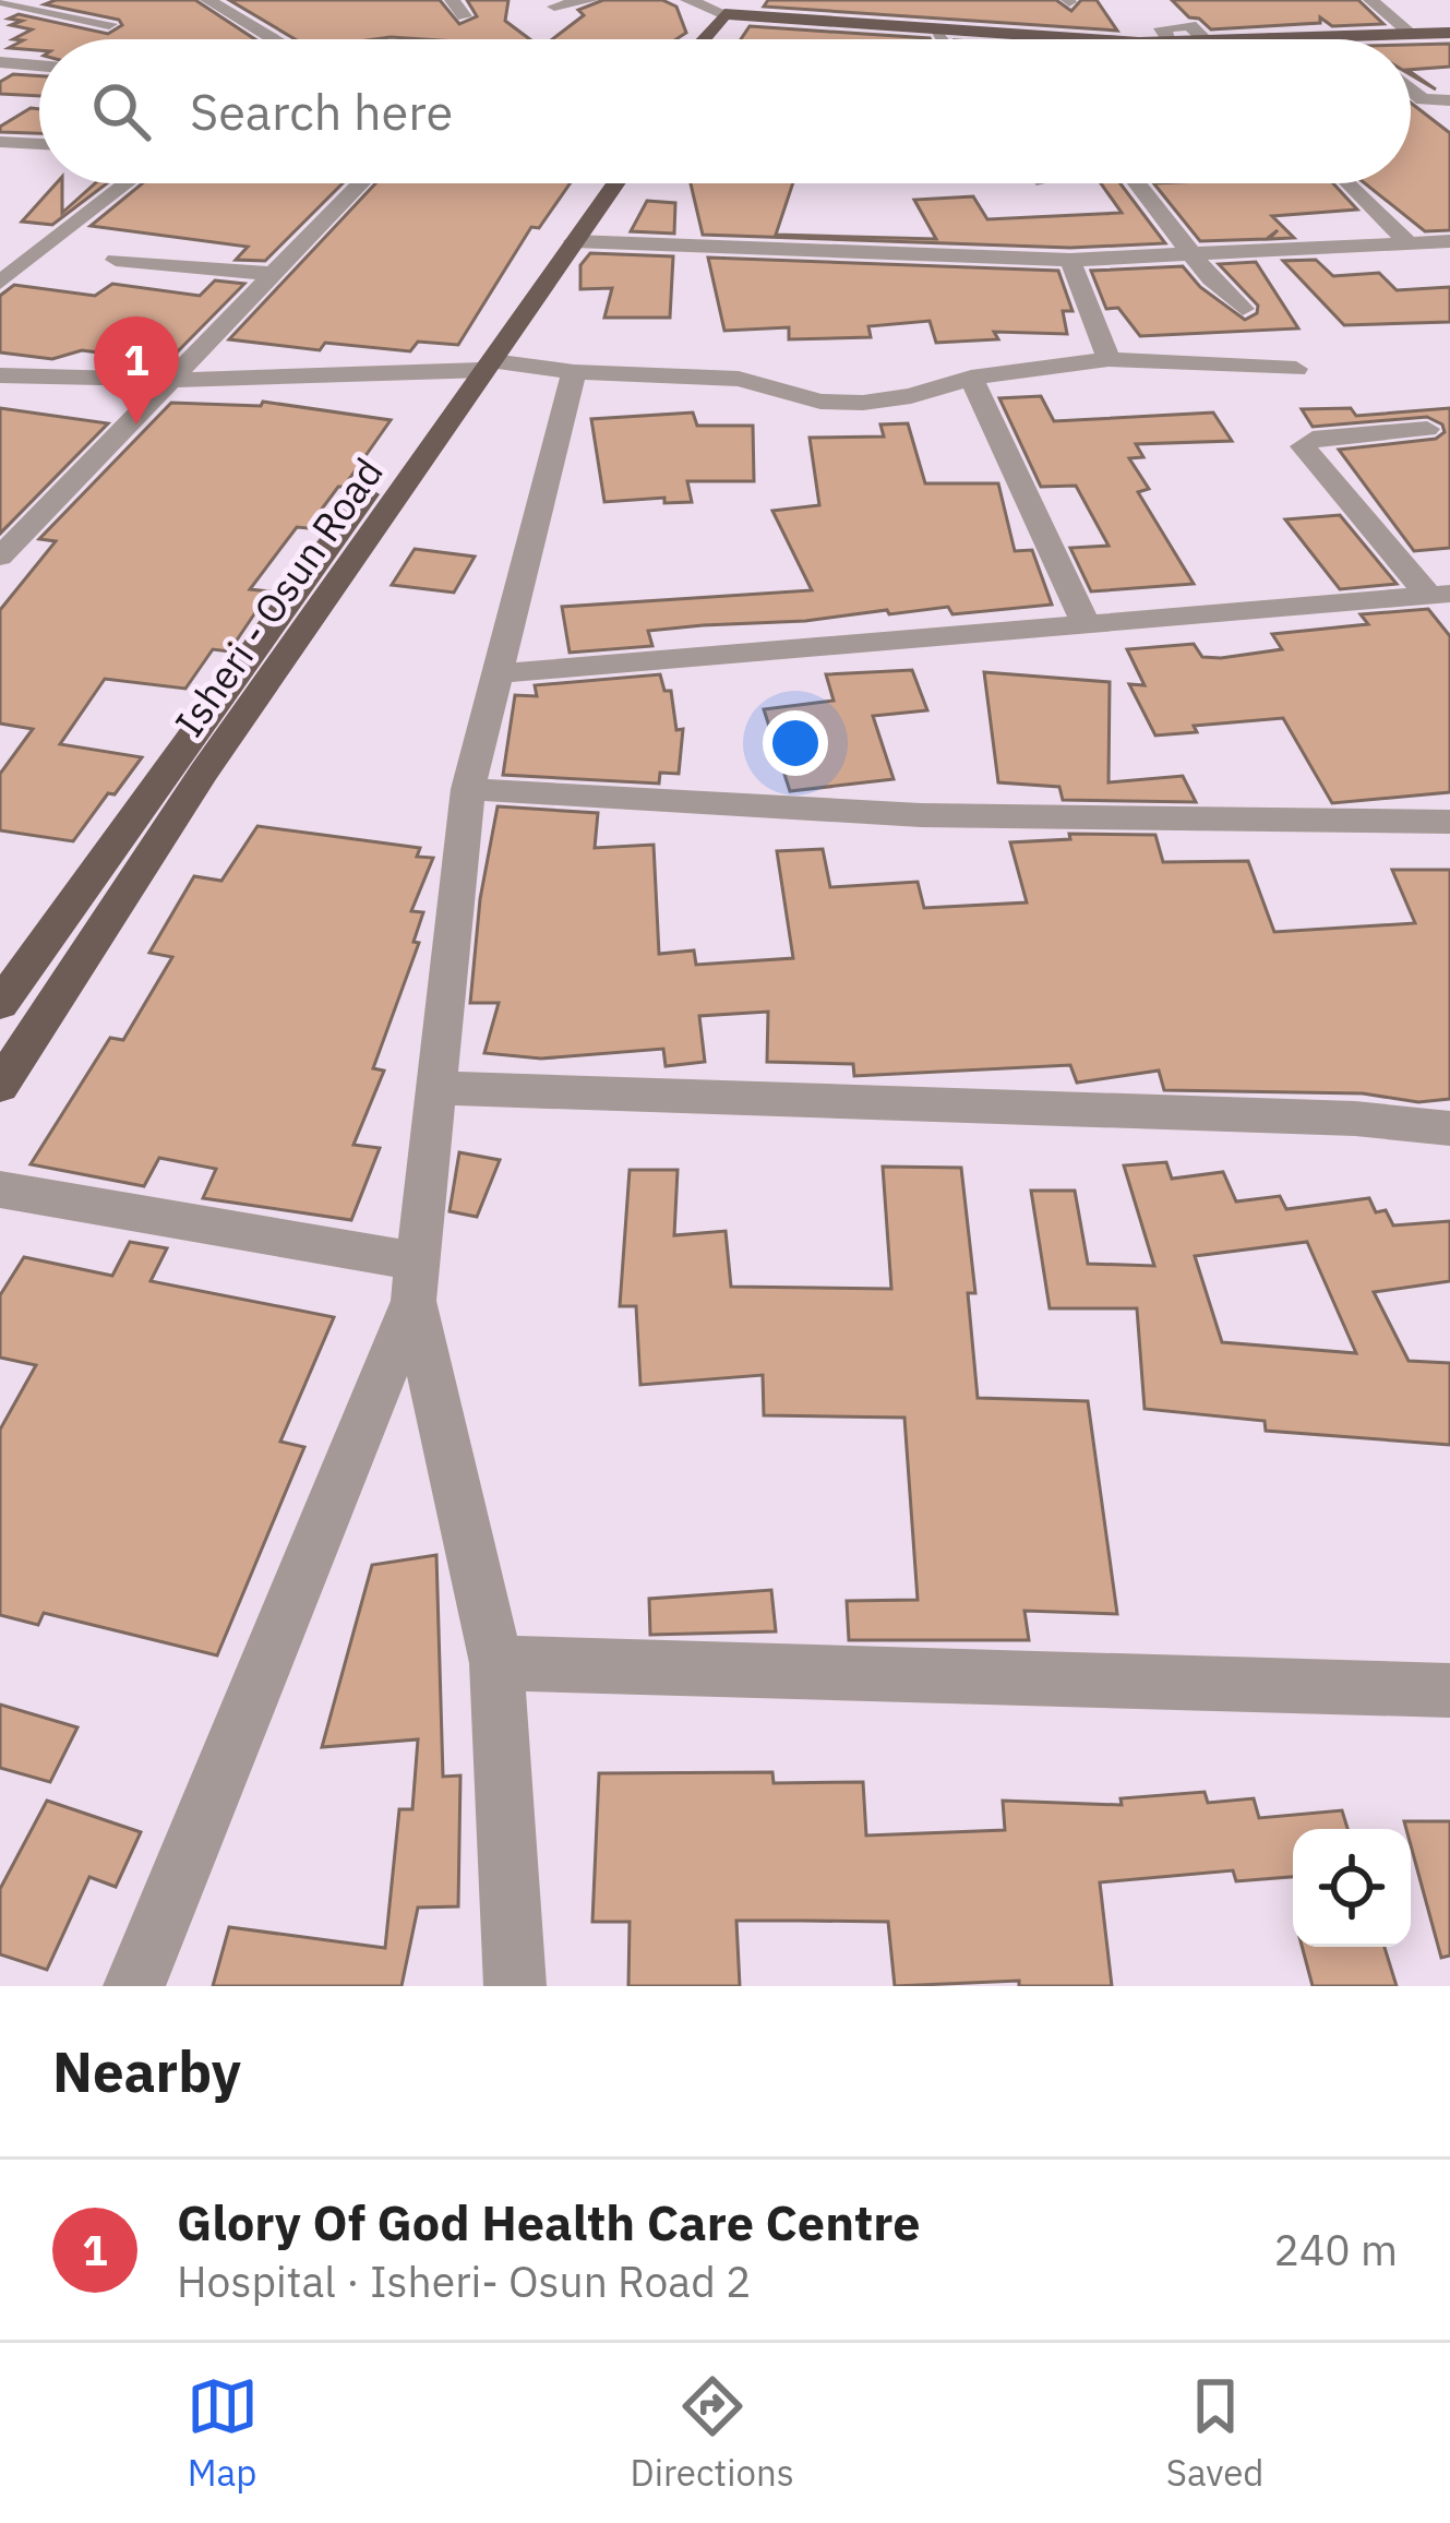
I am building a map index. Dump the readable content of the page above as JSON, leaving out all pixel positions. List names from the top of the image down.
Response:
{
  "streets": {
    "main road": ["Isheri - Osun Road"]
  },
  "page": {
    "search": "Search here",
    "pins": "1",
    "heading": "Nearby",
    "list": [
      {
        "mark": "1",
        "name": "Glory Of God Health Care Centre",
        "note": "Hospital · Isheri- Osun Road 2",
        "value": "240 m"
      }
    ],
    "nav": ["Map", "Directions", "Saved"]
  }
}
